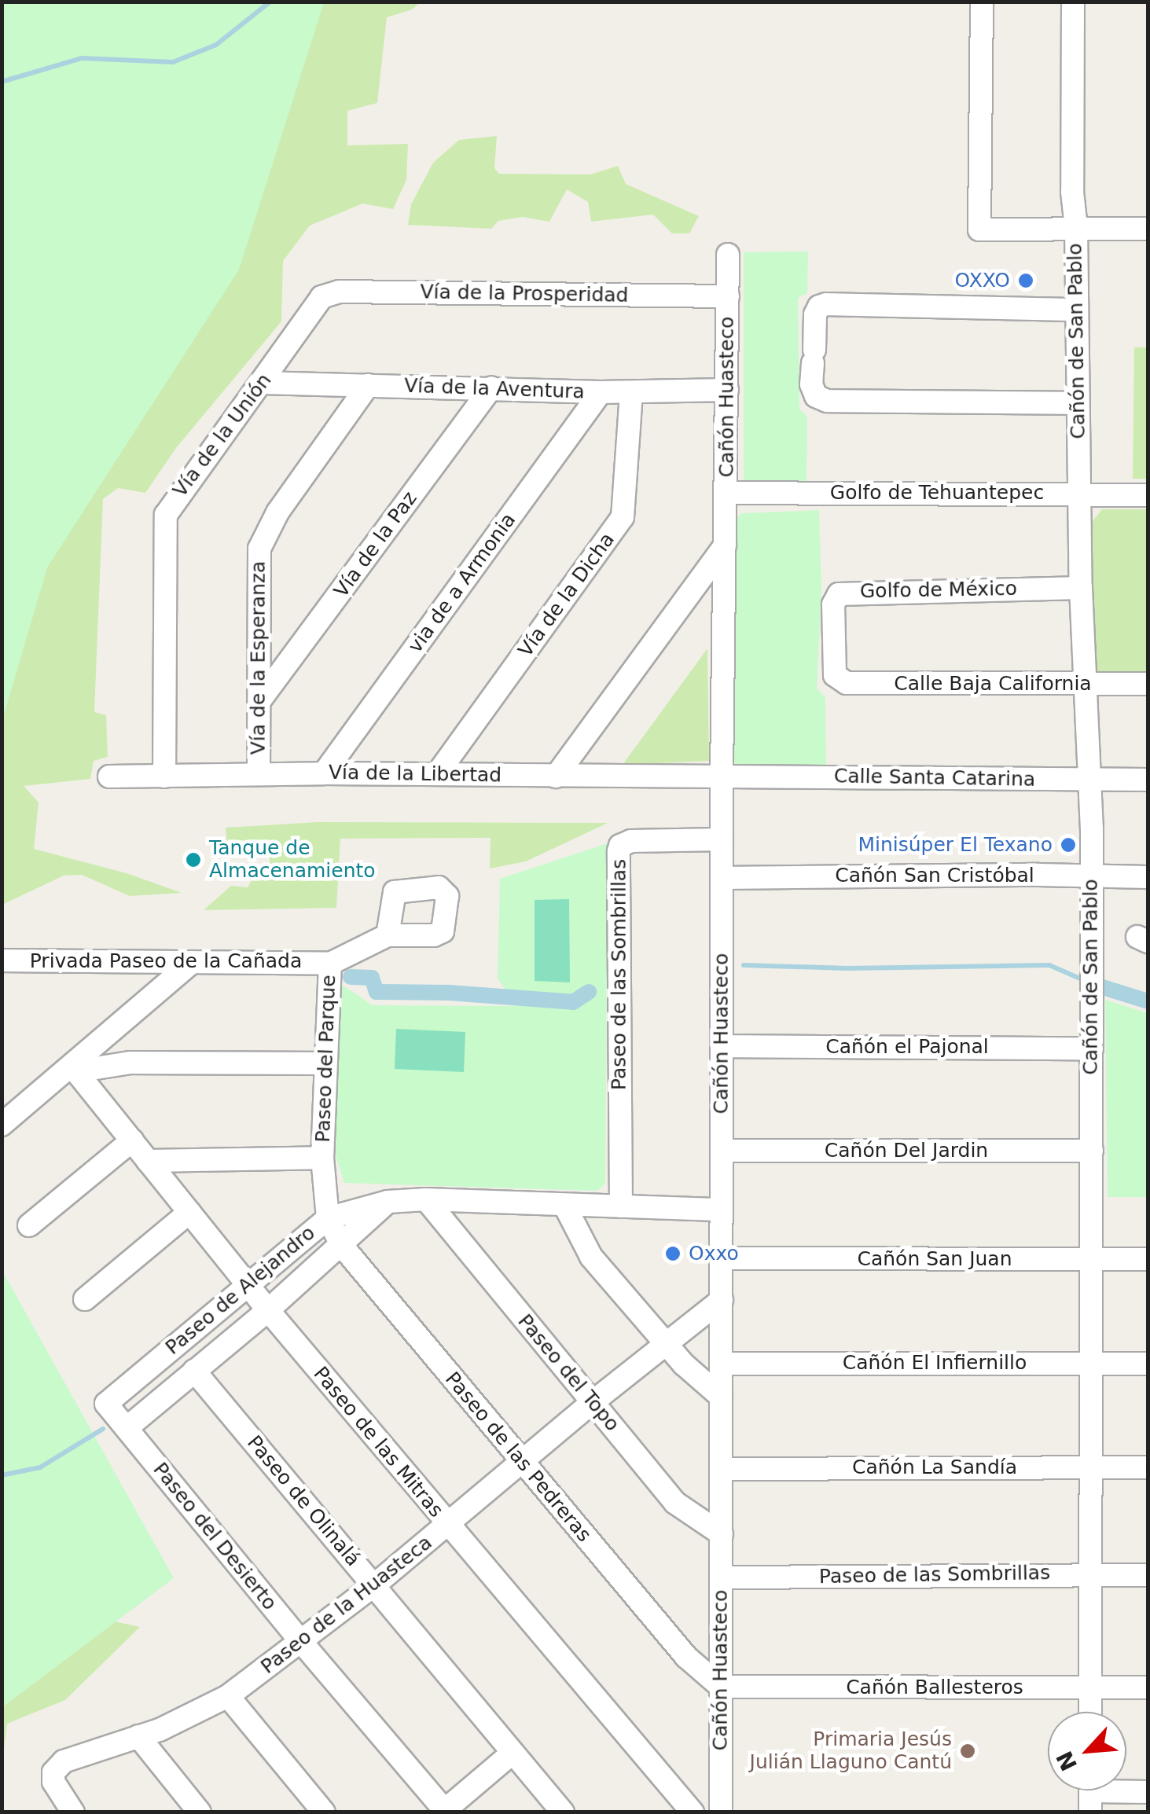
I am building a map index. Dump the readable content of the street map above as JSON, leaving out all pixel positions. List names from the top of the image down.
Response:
{
  "streets": {
    "street": [
      "Vía de la Prosperidad",
      "Cañón de San Pablo",
      "Vía de la Aventura",
      "Cañón Huasteco",
      "Vía de la Unión",
      "Golfo de Tehuantepec",
      "Vía de la Paz",
      "via de a Armonia",
      "Golfo de México",
      "Vía de la Dicha",
      "Vía de la Esperanza",
      "Calle Baja California",
      "Vía de la Libertad",
      "Calle Santa Catarina",
      "Cañón San Cristóbal",
      "Privada Paseo de la Cañada",
      "Paseo de las Sombrillas",
      "Cañón el Pajonal",
      "Paseo del Parque",
      "Cañón Del Jardin",
      "Cañón San Juan",
      "Paseo de Alejandro",
      "Cañón El Infiernillo",
      "Paseo del Topo",
      "Paseo de las Mitras",
      "Paseo de las Pedreras",
      "Cañón La Sandía",
      "Paseo de Olinalá",
      "Paseo del Desierto",
      "Paseo de la Huasteca",
      "Cañón Ballesteros"
    ]
  },
  "crossings": [
    ["Vía de la Prosperidad", "Cañón Huasteco"],
    ["Vía de la Prosperidad", "Vía de la Unión"],
    ["Cañón de San Pablo", "Golfo de Tehuantepec"],
    ["Cañón de San Pablo", "Golfo de México"],
    ["Cañón de San Pablo", "Calle Baja California"],
    ["Cañón de San Pablo", "Calle Santa Catarina"],
    ["Cañón de San Pablo", "Cañón San Cristóbal"],
    ["Cañón de San Pablo", "Paseo de las Sombrillas"],
    ["Cañón de San Pablo", "Cañón el Pajonal"],
    ["Cañón de San Pablo", "Cañón Del Jardin"],
    ["Cañón de San Pablo", "Cañón San Juan"],
    ["Cañón de San Pablo", "Cañón El Infiernillo"],
    ["Cañón de San Pablo", "Cañón La Sandía"],
    ["Cañón de San Pablo", "Cañón Ballesteros"],
    ["Vía de la Aventura", "Cañón Huasteco"],
    ["Vía de la Aventura", "Vía de la Unión"],
    ["Vía de la Aventura", "Vía de la Paz"],
    ["Vía de la Aventura", "via de a Armonia"],
    ["Vía de la Aventura", "Vía de la Dicha"],
    ["Vía de la Aventura", "Vía de la Esperanza"],
    ["Cañón Huasteco", "Golfo de Tehuantepec"],
    ["Cañón Huasteco", "Vía de la Libertad"],
    ["Cañón Huasteco", "Calle Santa Catarina"],
    ["Cañón Huasteco", "Cañón San Cristóbal"],
    ["Cañón Huasteco", "Paseo de las Sombrillas"],
    ["Cañón Huasteco", "Cañón el Pajonal"],
    ["Cañón Huasteco", "Cañón Del Jardin"],
    ["Cañón Huasteco", "Cañón San Juan"],
    ["Cañón Huasteco", "Paseo de Alejandro"],
    ["Cañón Huasteco", "Cañón El Infiernillo"],
    ["Cañón Huasteco", "Paseo del Topo"],
    ["Cañón Huasteco", "Paseo de las Pedreras"],
    ["Cañón Huasteco", "Cañón La Sandía"],
    ["Cañón Huasteco", "Paseo de la Huasteca"],
    ["Cañón Huasteco", "Cañón Ballesteros"],
    ["Vía de la Unión", "Vía de la Libertad"],
    ["Vía de la Paz", "Vía de la Esperanza"],
    ["via de a Armonia", "Vía de la Libertad"],
    ["Golfo de México", "Calle Baja California"],
    ["Vía de la Dicha", "Vía de la Libertad"],
    ["Vía de la Esperanza", "Vía de la Libertad"],
    ["Vía de la Libertad", "Calle Santa Catarina"],
    ["Privada Paseo de la Cañada", "Paseo del Parque"],
    ["Paseo de las Sombrillas", "Paseo de Alejandro"],
    ["Paseo del Parque", "Paseo de Alejandro"],
    ["Paseo del Parque", "Paseo de las Pedreras"],
    ["Paseo de Alejandro", "Paseo del Topo"],
    ["Paseo de Alejandro", "Paseo de las Mitras"],
    ["Paseo de Alejandro", "Paseo de las Pedreras"],
    ["Paseo de Alejandro", "Paseo de Olinalá"],
    ["Paseo de Alejandro", "Paseo del Desierto"],
    ["Paseo del Topo", "Paseo de la Huasteca"],
    ["Paseo de las Mitras", "Paseo de la Huasteca"],
    ["Paseo de las Pedreras", "Paseo de la Huasteca"],
    ["Paseo de las Pedreras", "Cañón Ballesteros"],
    ["Paseo de Olinalá", "Paseo de la Huasteca"],
    ["Paseo del Desierto", "Paseo de la Huasteca"]
  ],
  "places": [
    "OXXO",
    "Minisúper El Texano",
    "Tanque de Almacenamiento",
    "Oxxo",
    "Primaria Jesús Julián Llaguno Cantú"
  ],
  "north": "bottom left"
}
